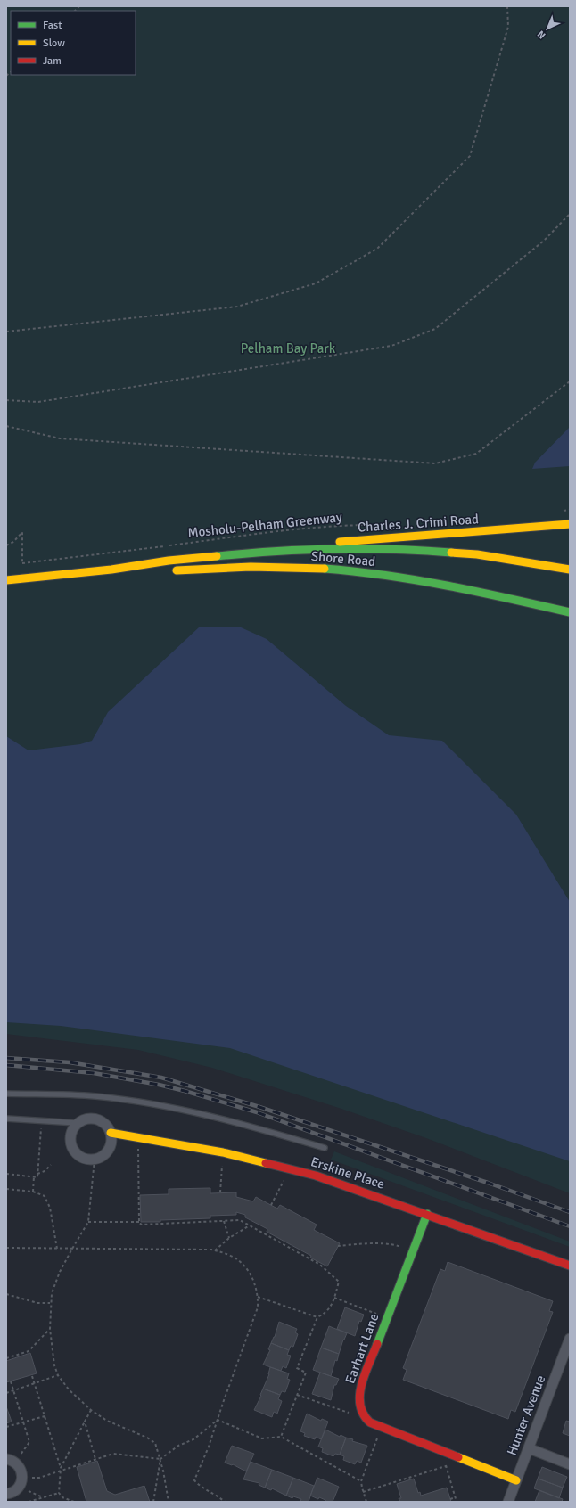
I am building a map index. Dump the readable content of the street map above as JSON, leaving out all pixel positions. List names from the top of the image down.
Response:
{
  "streets": {
    "main road": [
      "Charles J. Crimi Road",
      "Shore Road",
      "Erskine Place",
      "Earhart Lane"
    ],
    "street": ["Hunter Avenue"],
    "path": ["Mosholu-Pelham Greenway"]
  },
  "crossings": [
    ["Charles J. Crimi Road", "Shore Road"],
    ["Erskine Place", "Earhart Lane"]
  ],
  "parks": ["Pelham Bay Park"],
  "legend": ["Fast", "Slow", "Jam"],
  "north": "bottom left"
}
